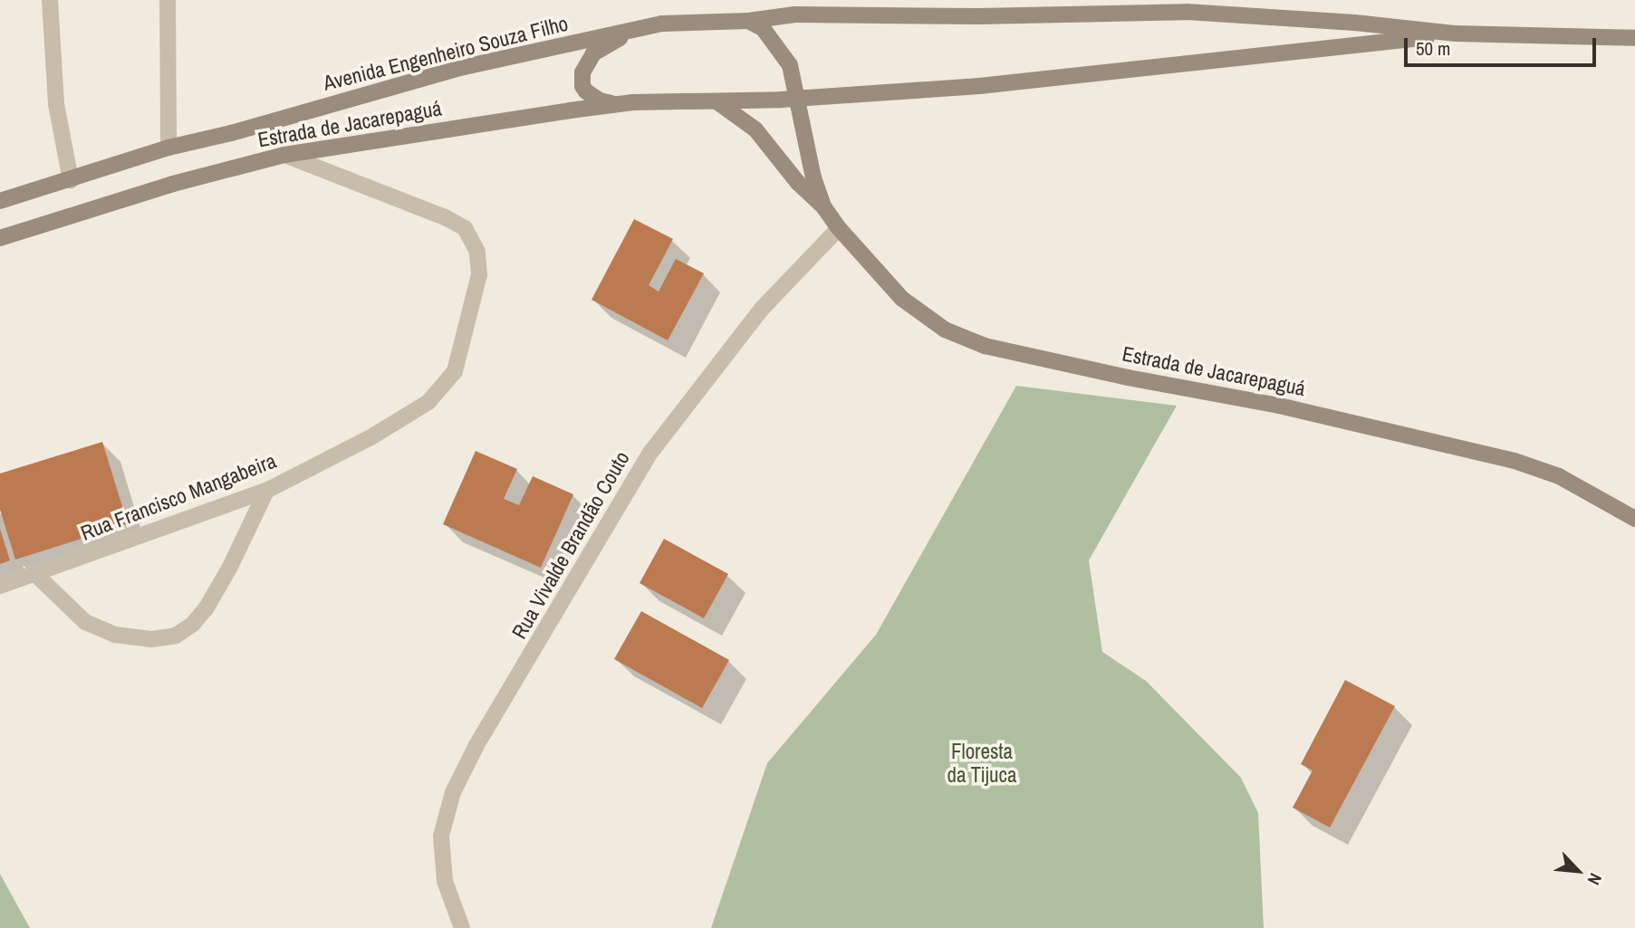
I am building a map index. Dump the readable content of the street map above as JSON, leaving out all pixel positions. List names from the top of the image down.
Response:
{
  "streets": {
    "main road": ["Avenida Engenheiro Souza Filho", "Estrada de Jacarepaguá"],
    "street": ["Rua Francisco Mangabeira", "Rua Vivalde Brandão Couto"]
  },
  "crossings": [
    ["Avenida Engenheiro Souza Filho", "Estrada de Jacarepaguá"],
    ["Estrada de Jacarepaguá", "Rua Francisco Mangabeira"],
    ["Estrada de Jacarepaguá", "Rua Vivalde Brandão Couto"]
  ],
  "parks": ["Floresta da Tijuca"],
  "scale_bar": "50 m",
  "north": "bottom right"
}
